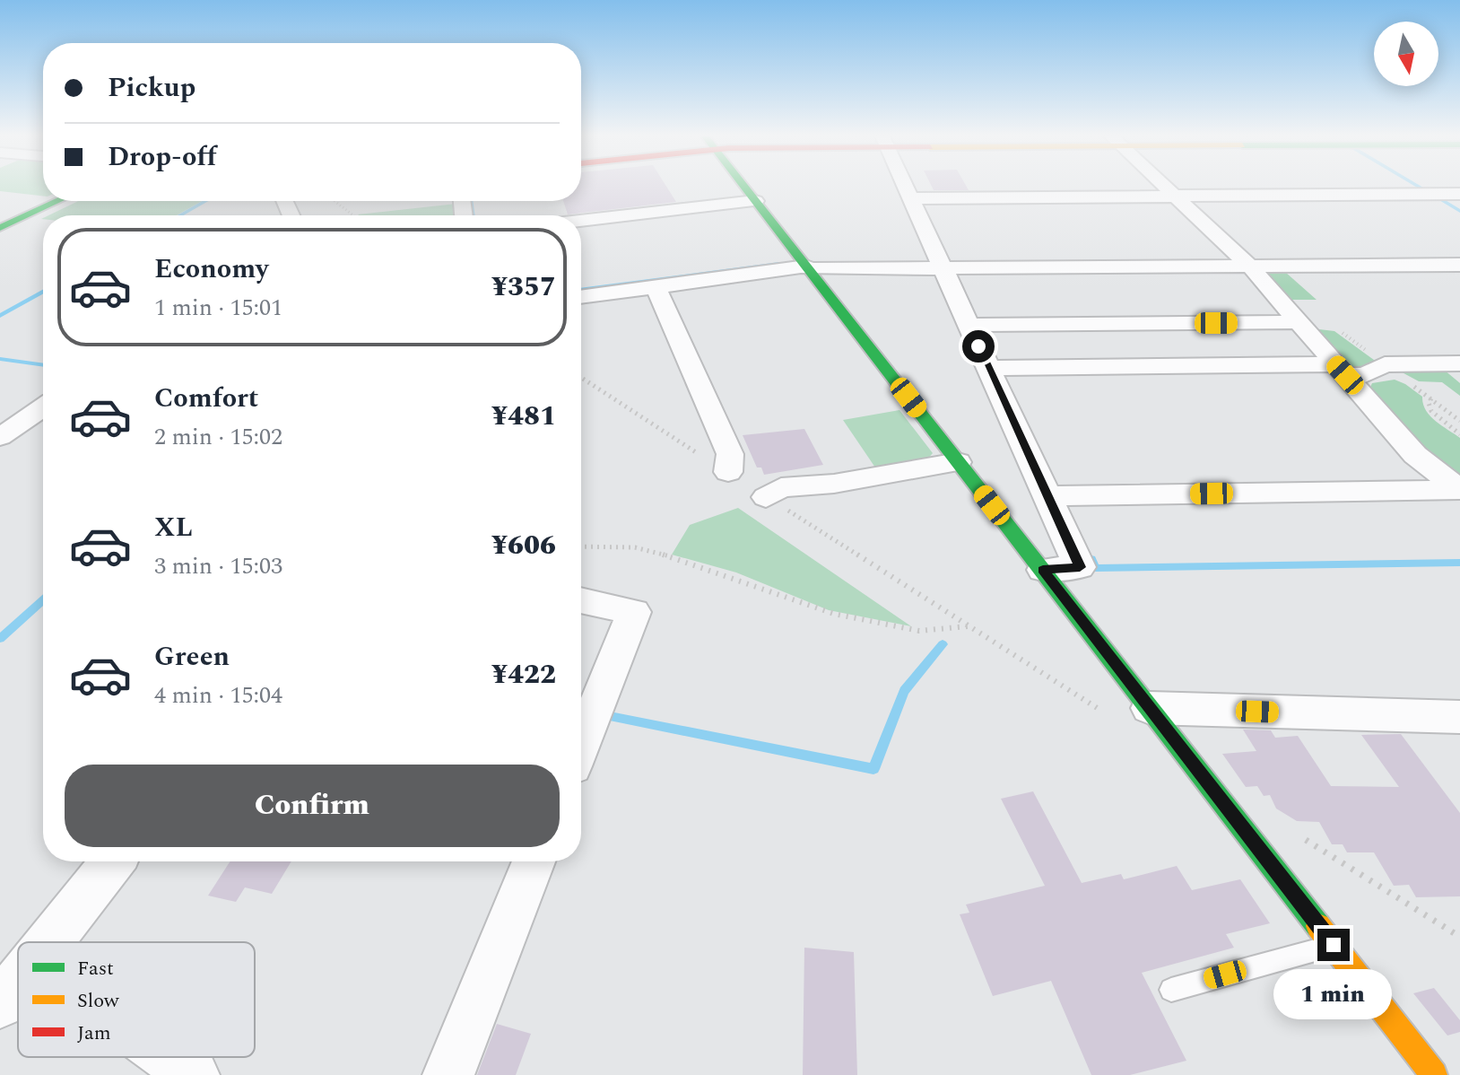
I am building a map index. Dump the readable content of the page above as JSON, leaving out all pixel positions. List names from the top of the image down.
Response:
{
  "legend": ["Fast", "Slow", "Jam"],
  "north": "bottom",
  "page": {
    "banner": ["Pickup", "Drop-off"],
    "list": [
      {
        "name": "Economy",
        "note": "1 min · 15:01",
        "value": "¥357"
      },
      {
        "name": "Comfort",
        "note": "2 min · 15:02",
        "value": "¥481"
      },
      {
        "name": "XL",
        "note": "3 min · 15:03",
        "value": "¥606"
      },
      {
        "name": "Green",
        "note": "4 min · 15:04",
        "value": "¥422"
      }
    ],
    "buttons": "Confirm",
    "bubble": "1 min"
  }
}
